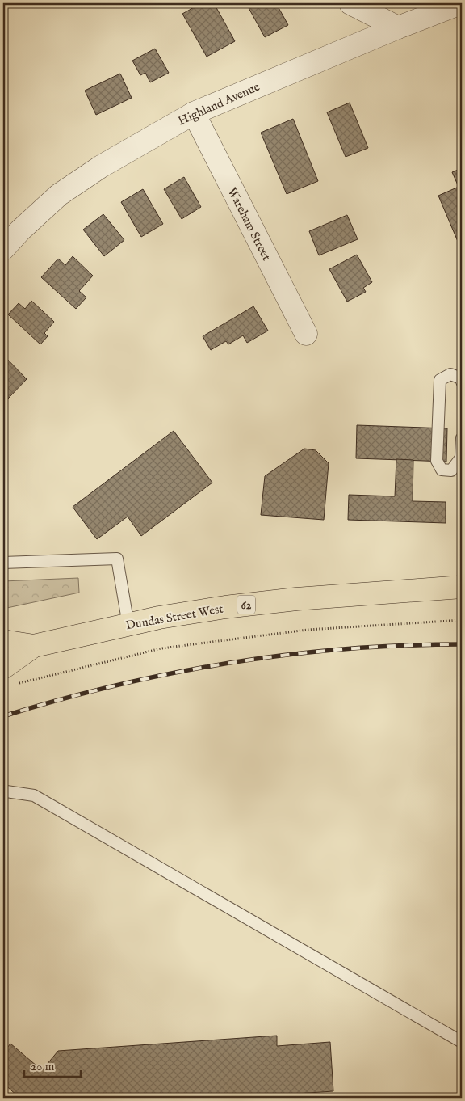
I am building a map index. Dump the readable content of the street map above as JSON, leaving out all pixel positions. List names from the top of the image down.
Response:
{
  "streets": {
    "main road": ["62", "Dundas Street West"],
    "street": ["Highland Avenue", "Wareham Street"]
  },
  "crossings": [
    ["Highland Avenue", "Wareham Street"]
  ],
  "scale_bar": "20 m"
}
